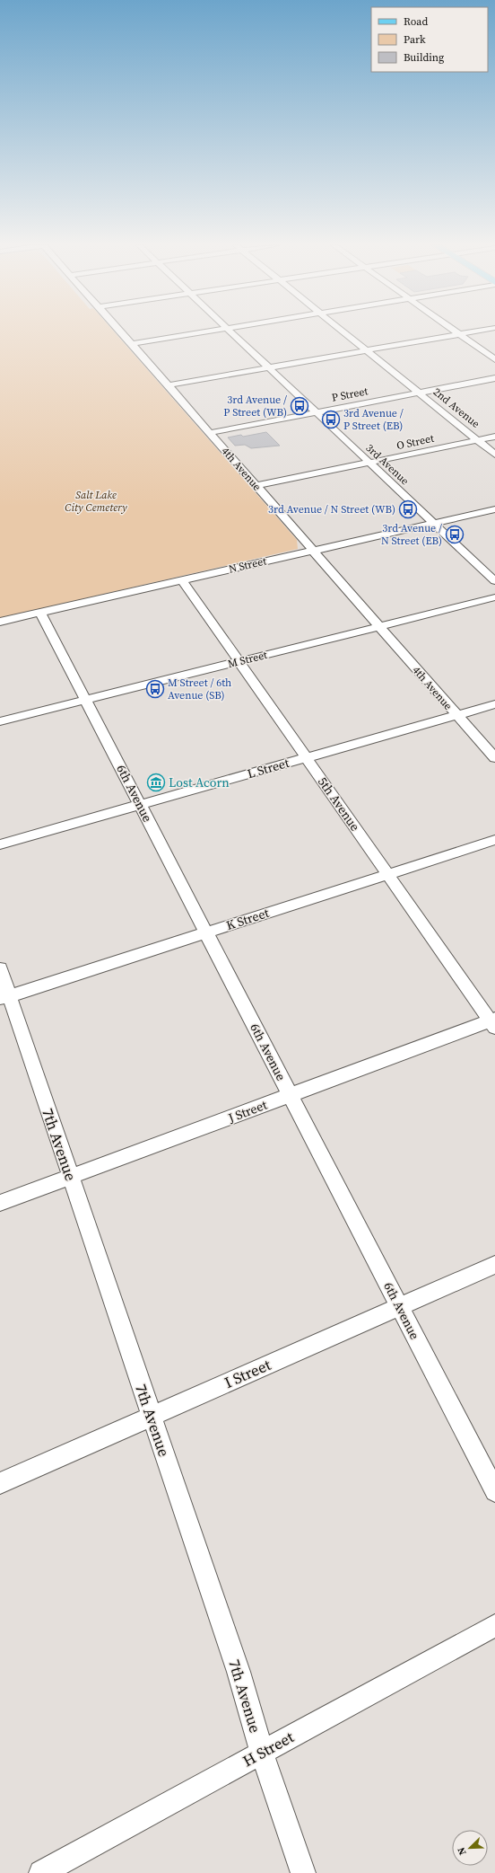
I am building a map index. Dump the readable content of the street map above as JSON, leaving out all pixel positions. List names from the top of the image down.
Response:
{
  "streets": {
    "street": [
      "P Street",
      "2nd Avenue",
      "O Street",
      "3rd Avenue",
      "4th Avenue",
      "N Street",
      "M Street",
      "L Street",
      "6th Avenue",
      "5th Avenue",
      "K Street",
      "J Street",
      "7th Avenue",
      "I Street",
      "H Street"
    ]
  },
  "crossings": [
    ["P Street", "2nd Avenue"],
    ["P Street", "3rd Avenue"],
    ["P Street", "4th Avenue"],
    ["2nd Avenue", "O Street"],
    ["O Street", "3rd Avenue"],
    ["O Street", "4th Avenue"],
    ["3rd Avenue", "N Street"],
    ["4th Avenue", "N Street"],
    ["4th Avenue", "M Street"],
    ["4th Avenue", "L Street"],
    ["N Street", "6th Avenue"],
    ["N Street", "5th Avenue"],
    ["M Street", "6th Avenue"],
    ["M Street", "5th Avenue"],
    ["L Street", "6th Avenue"],
    ["L Street", "5th Avenue"],
    ["6th Avenue", "K Street"],
    ["6th Avenue", "J Street"],
    ["6th Avenue", "I Street"],
    ["5th Avenue", "K Street"],
    ["5th Avenue", "J Street"],
    ["K Street", "7th Avenue"],
    ["J Street", "7th Avenue"],
    ["7th Avenue", "I Street"],
    ["7th Avenue", "H Street"]
  ],
  "parks": ["Salt Lake City Cemetery"],
  "places": {
    "bus stop": [
      "3rd Avenue / P Street (WB)",
      "3rd Avenue / P Street (EB)",
      "3rd Avenue / N Street (WB)",
      "3rd Avenue / N Street (EB)",
      "M Street / 6th Avenue (SB)"
    ],
    "museum": ["Lost Acorn"]
  },
  "legend": ["Road", "Park", "Building"],
  "north": "bottom left"
}
